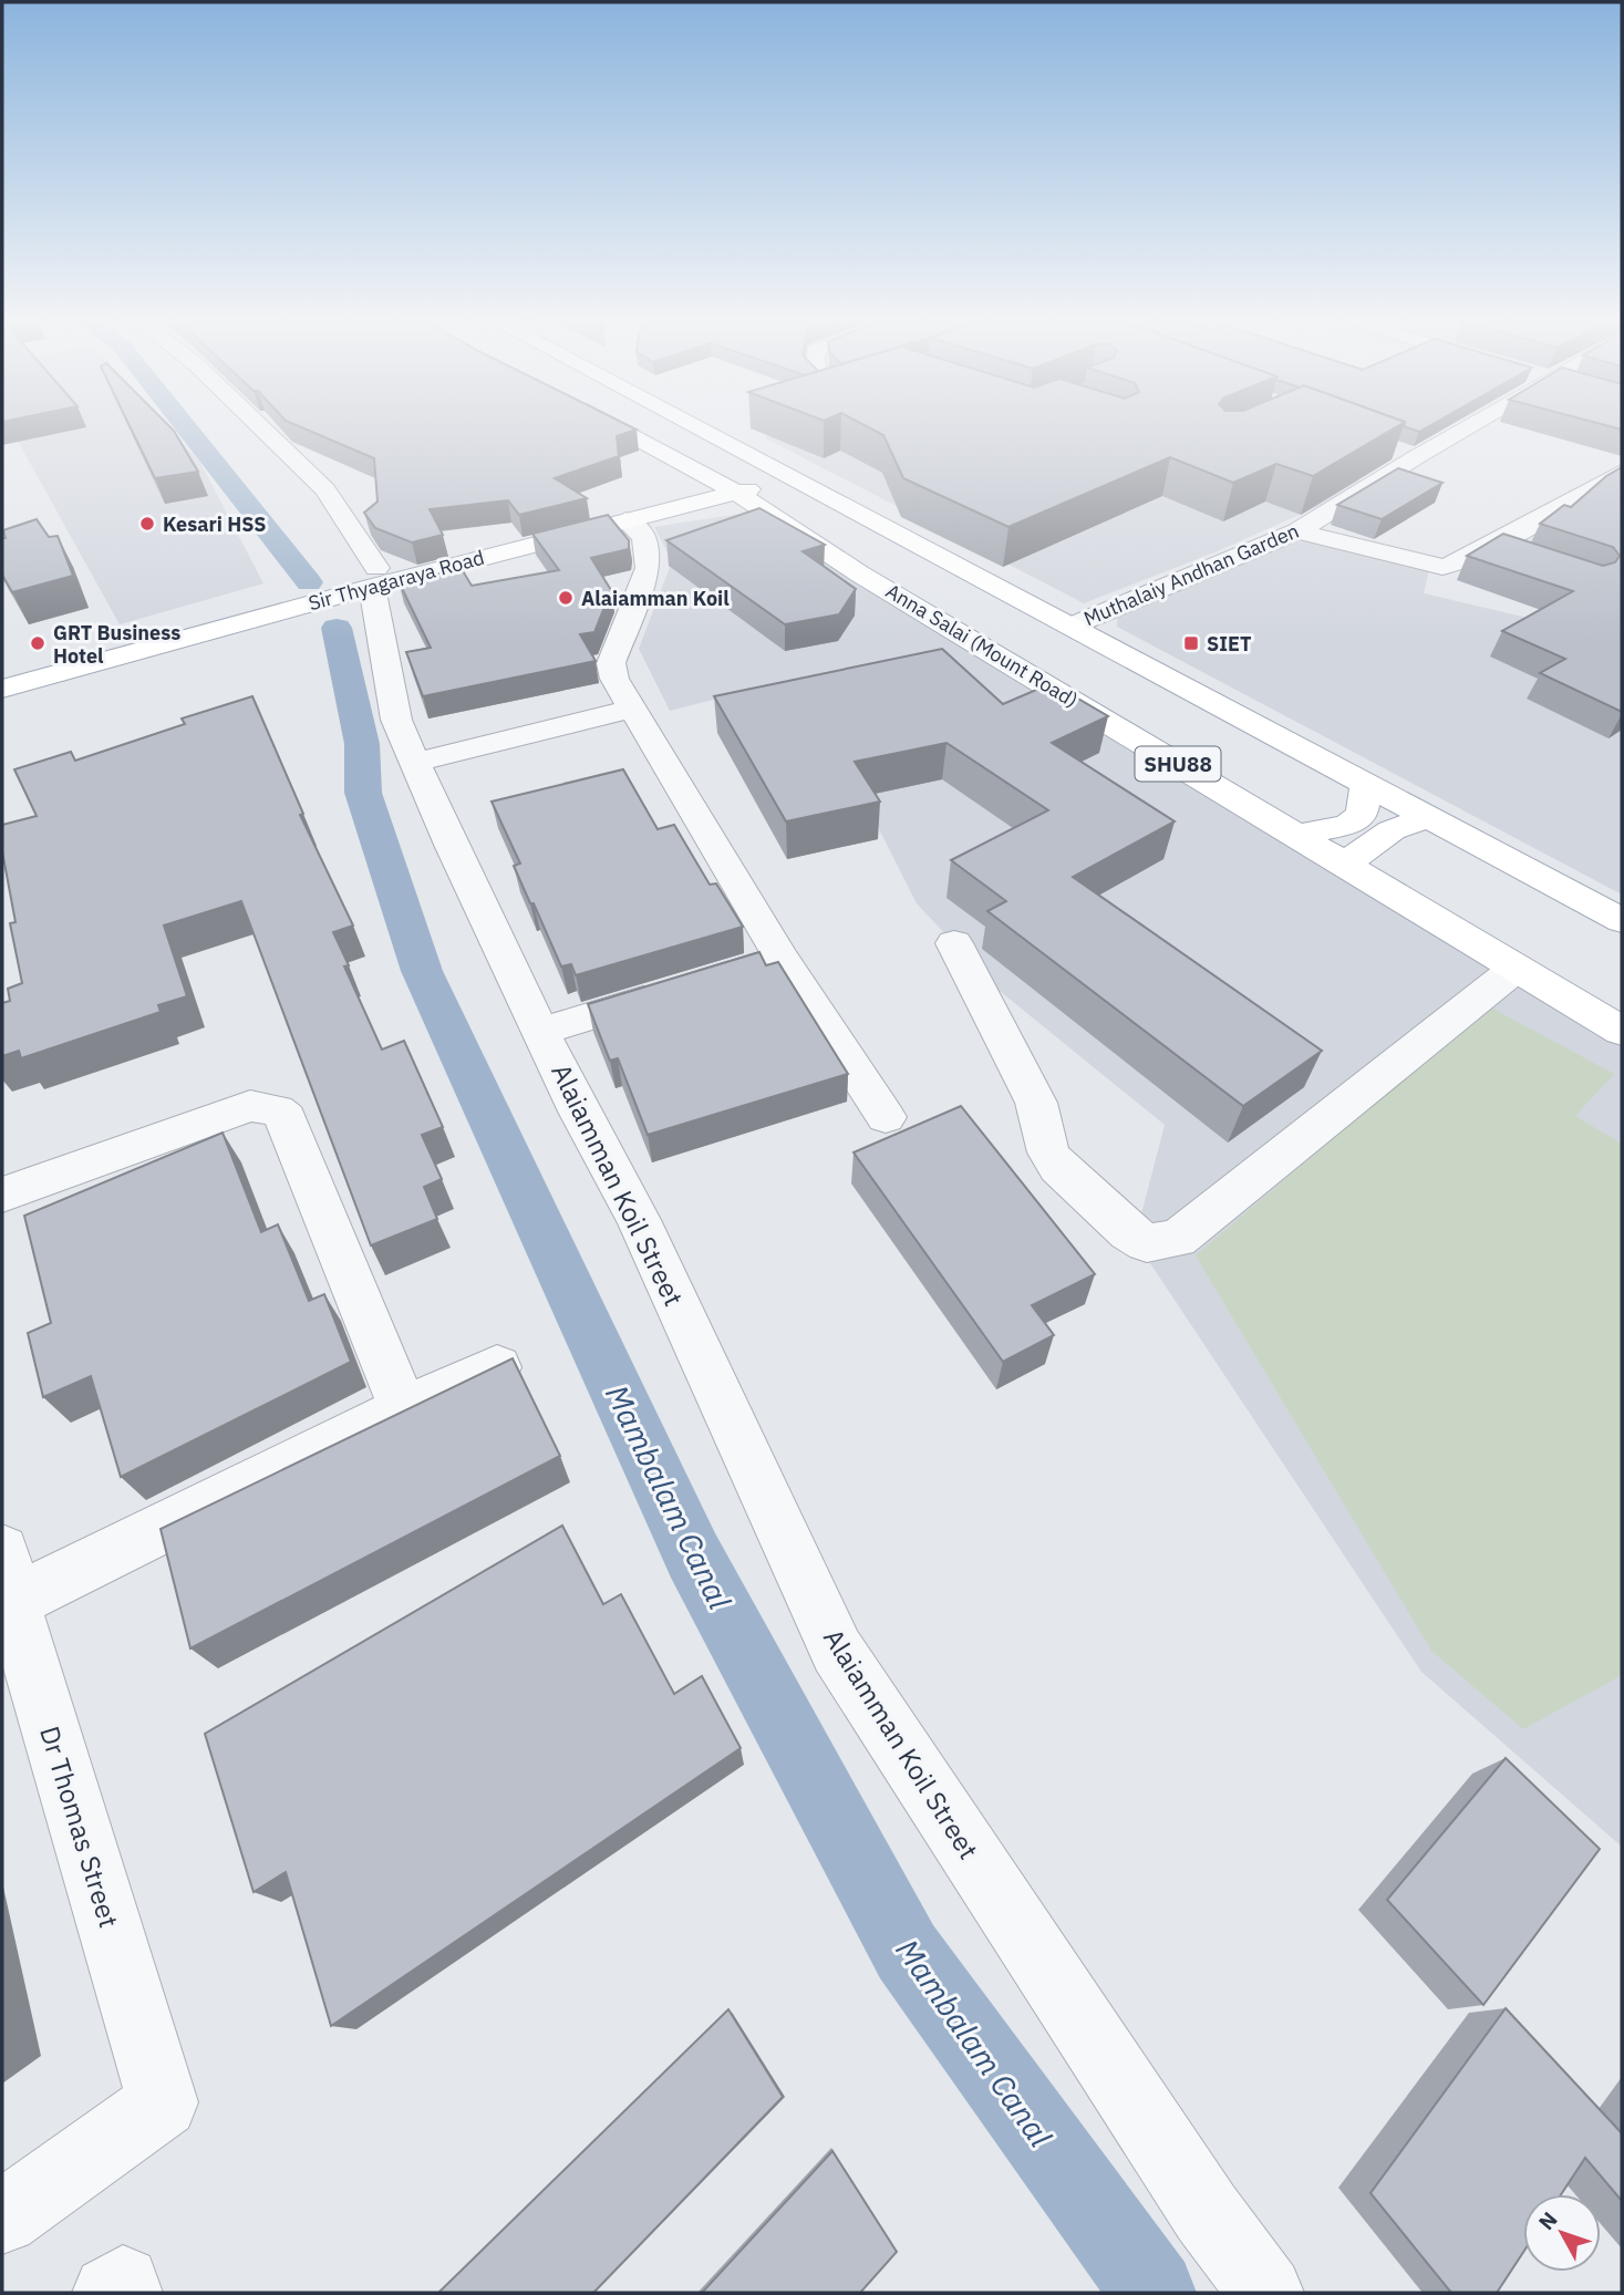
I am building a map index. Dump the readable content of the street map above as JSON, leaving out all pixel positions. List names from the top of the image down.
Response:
{
  "streets": {
    "main road": ["Sir Thyagaraya Road", "Anna Salai (Mount Road)", "SHU88"],
    "street": ["Muthalaiy Andhan Garden", "Alaiamman Koil Street", "Dr Thomas Street"]
  },
  "crossings": [
    ["Sir Thyagaraya Road", "Anna Salai (Mount Road)"],
    ["Sir Thyagaraya Road", "Alaiamman Koil Street"]
  ],
  "water": ["Mambalam Canal"],
  "places": {
    "other": ["Kesari HSS", "Alaiamman Koil", "GRT Business Hotel"],
    "transit": ["SIET"]
  },
  "north": "top left"
}
